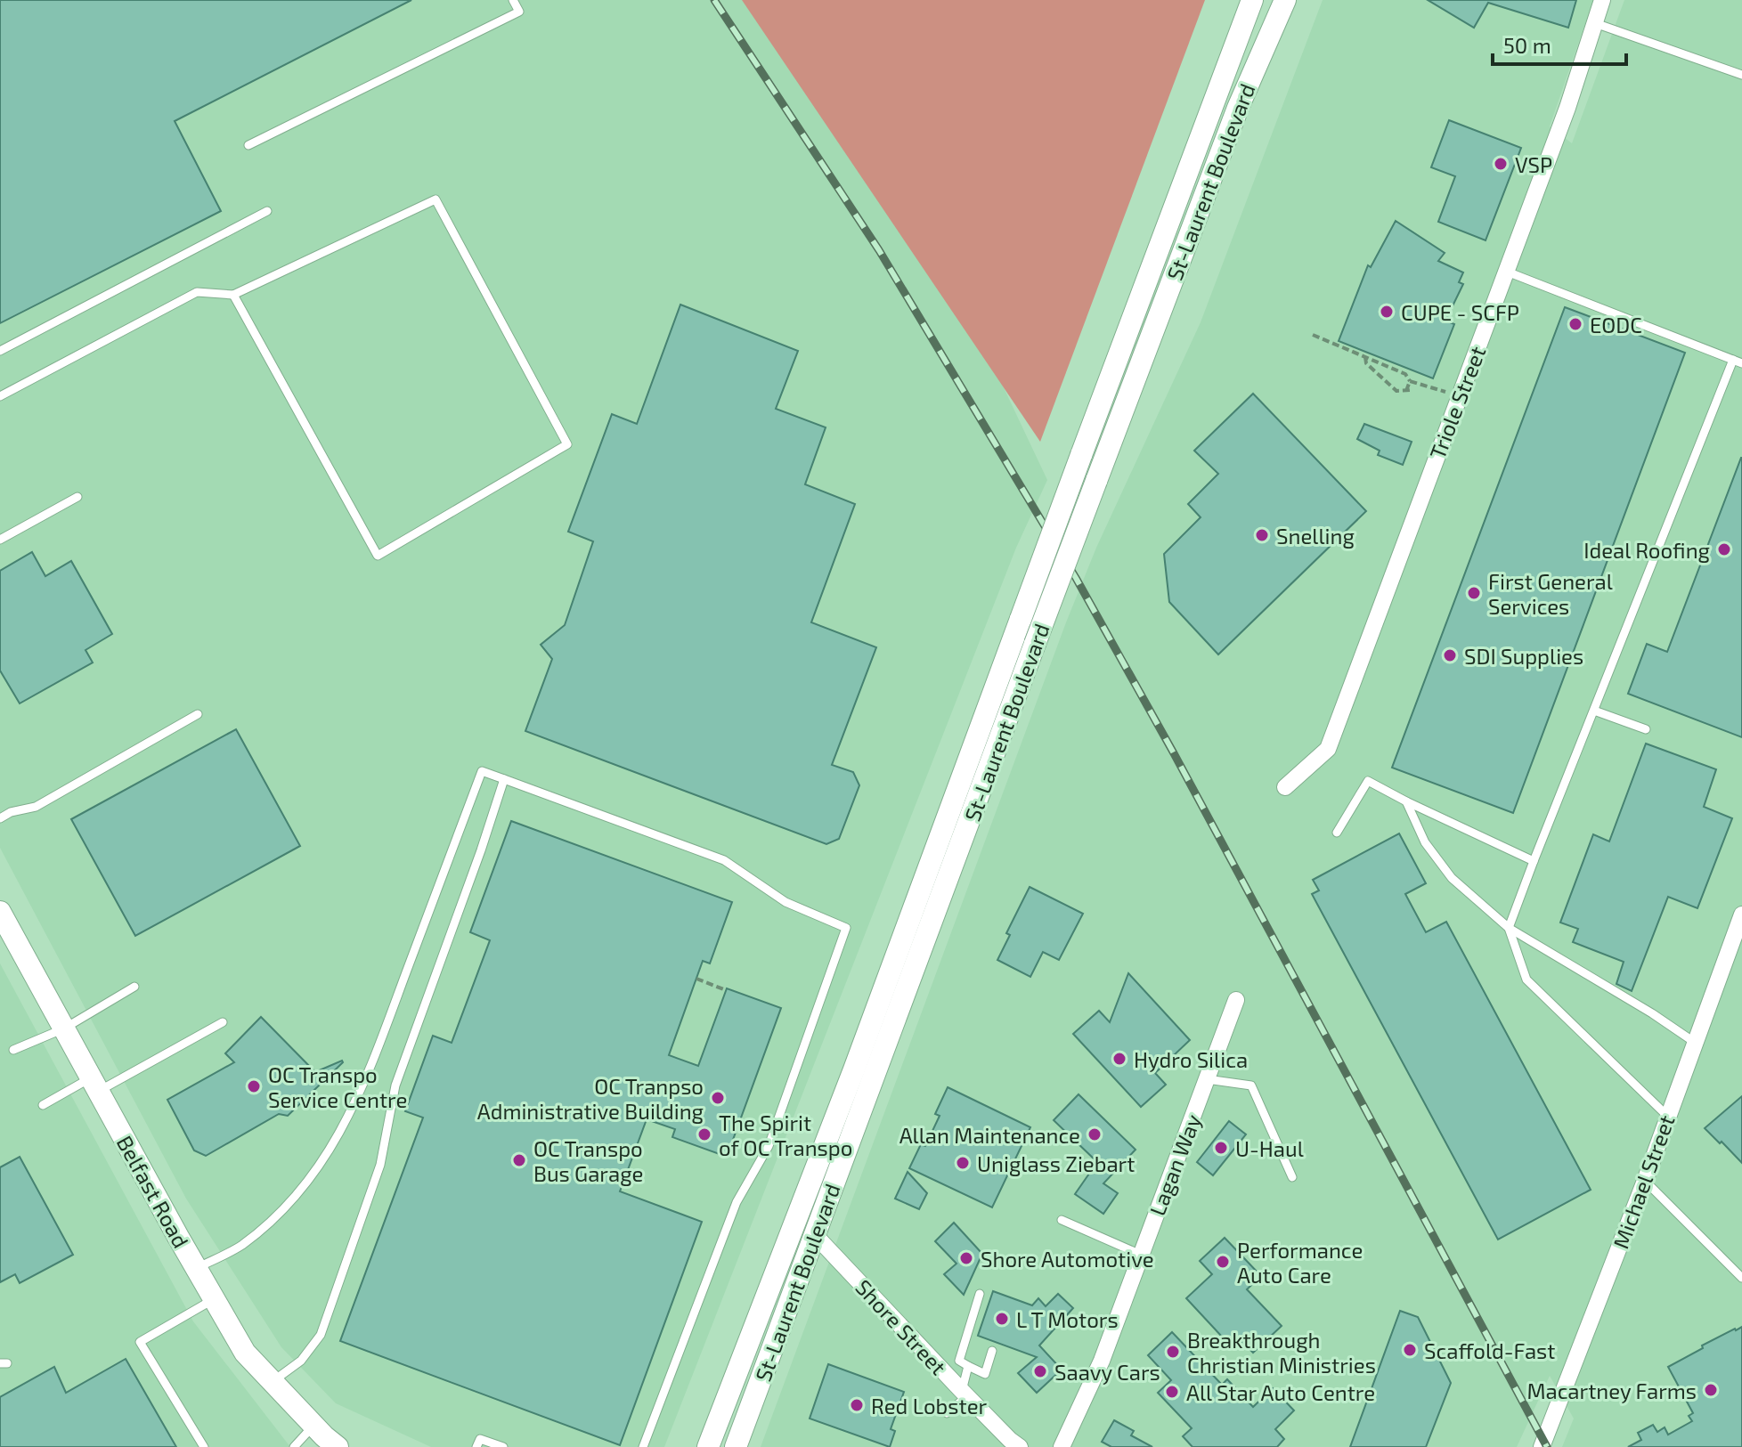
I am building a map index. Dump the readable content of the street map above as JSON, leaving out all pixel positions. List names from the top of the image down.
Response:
{
  "streets": {
    "main road": ["St-Laurent Boulevard", "Belfast Road"],
    "street": [
      "Triole Street",
      "Lagan Way",
      "Michael Street",
      "Shore Street"
    ]
  },
  "crossings": [
    ["St-Laurent Boulevard", "Shore Street"]
  ],
  "places": [
    "VSP",
    "CUPE - SCFP",
    "EODC",
    "Snelling",
    "Ideal Roofing",
    "First General Services",
    "SDI Supplies",
    "Hydro Silica",
    "OC Transpo Service Centre",
    "OC Tranpso Administrative Building",
    "The Spirit of OC Transpo",
    "Allan Maintenance",
    "U-Haul",
    "OC Transpo Bus Garage",
    "Uniglass Ziebart",
    "Shore Automotive",
    "Performance Auto Care",
    "L T Motors",
    "Scaffold-Fast",
    "Breakthrough Christian Ministries",
    "Saavy Cars",
    "Macartney Farms",
    "All Star Auto Centre",
    "Red Lobster"
  ],
  "scale_bar": "50 m"
}
